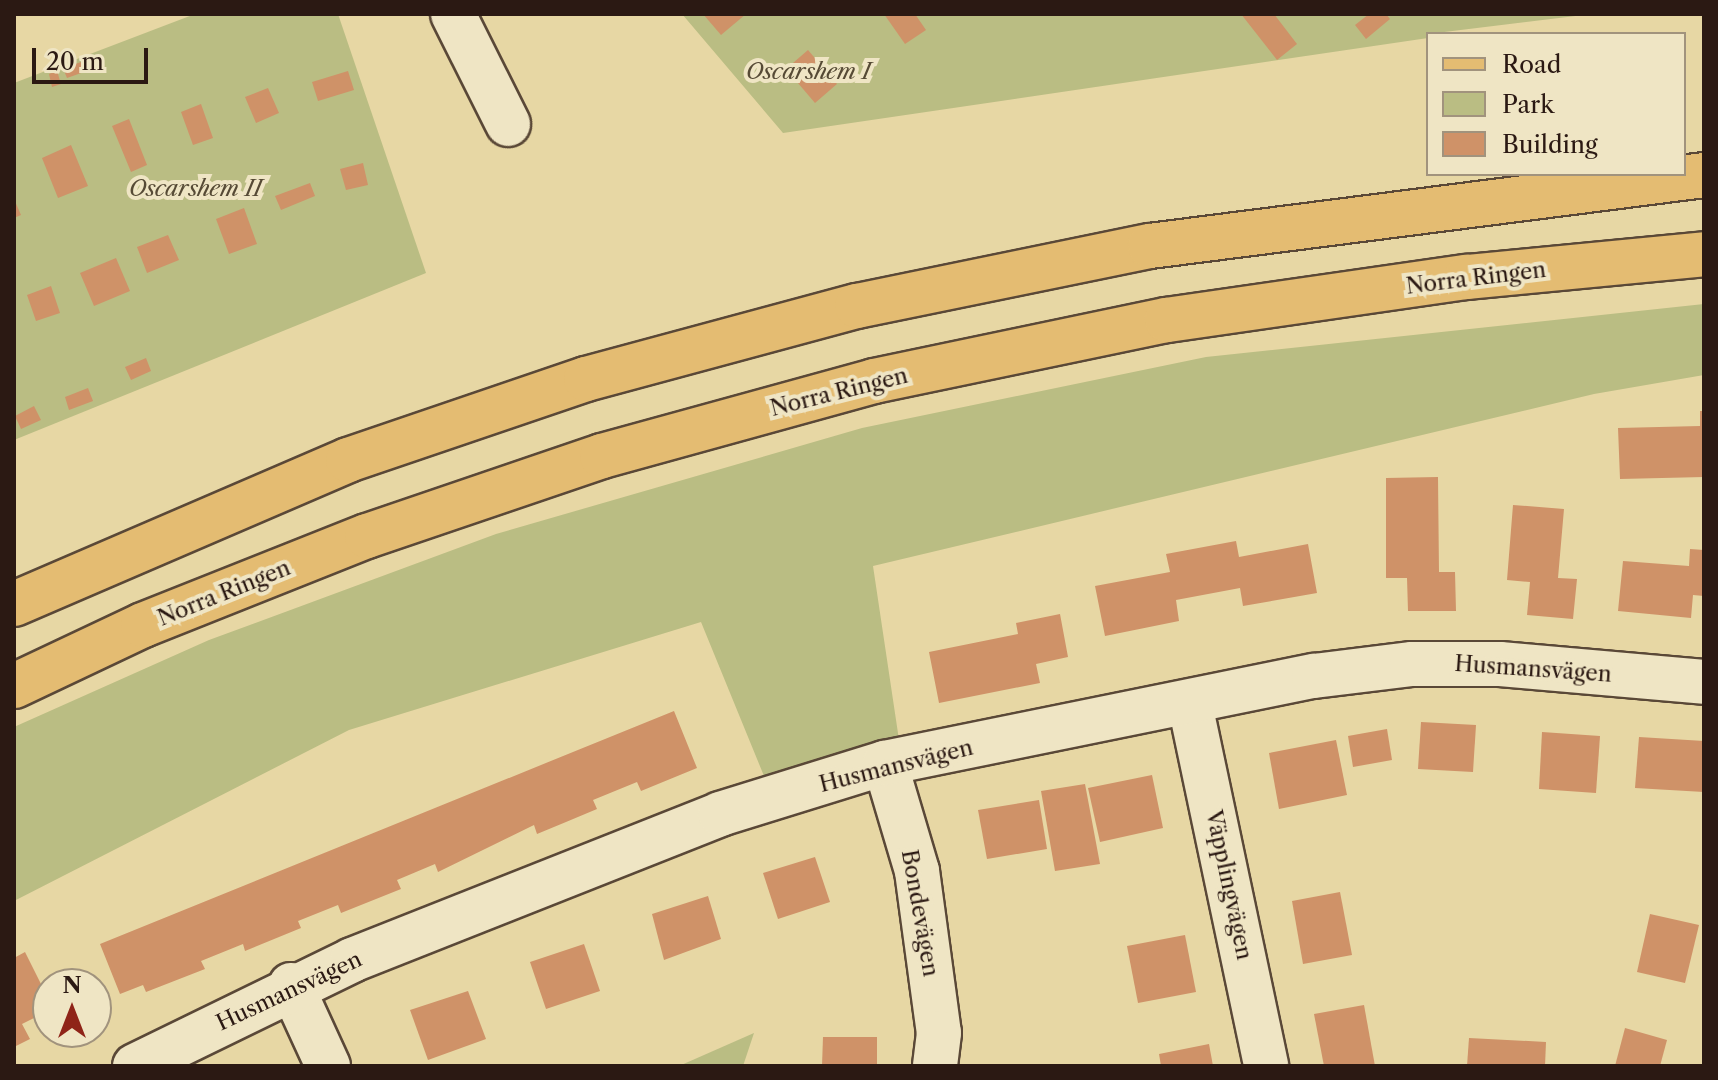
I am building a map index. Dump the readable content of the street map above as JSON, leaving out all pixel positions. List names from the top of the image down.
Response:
{
  "streets": {
    "main road": ["Norra Ringen"],
    "street": ["Husmansvägen", "Väpplingvägen", "Bondevägen"]
  },
  "crossings": [
    ["Husmansvägen", "Väpplingvägen"],
    ["Husmansvägen", "Bondevägen"]
  ],
  "parks": ["Oscarshem I", "Oscarshem II"],
  "legend": ["Road", "Park", "Building"],
  "scale_bar": "20 m",
  "north": "top"
}
